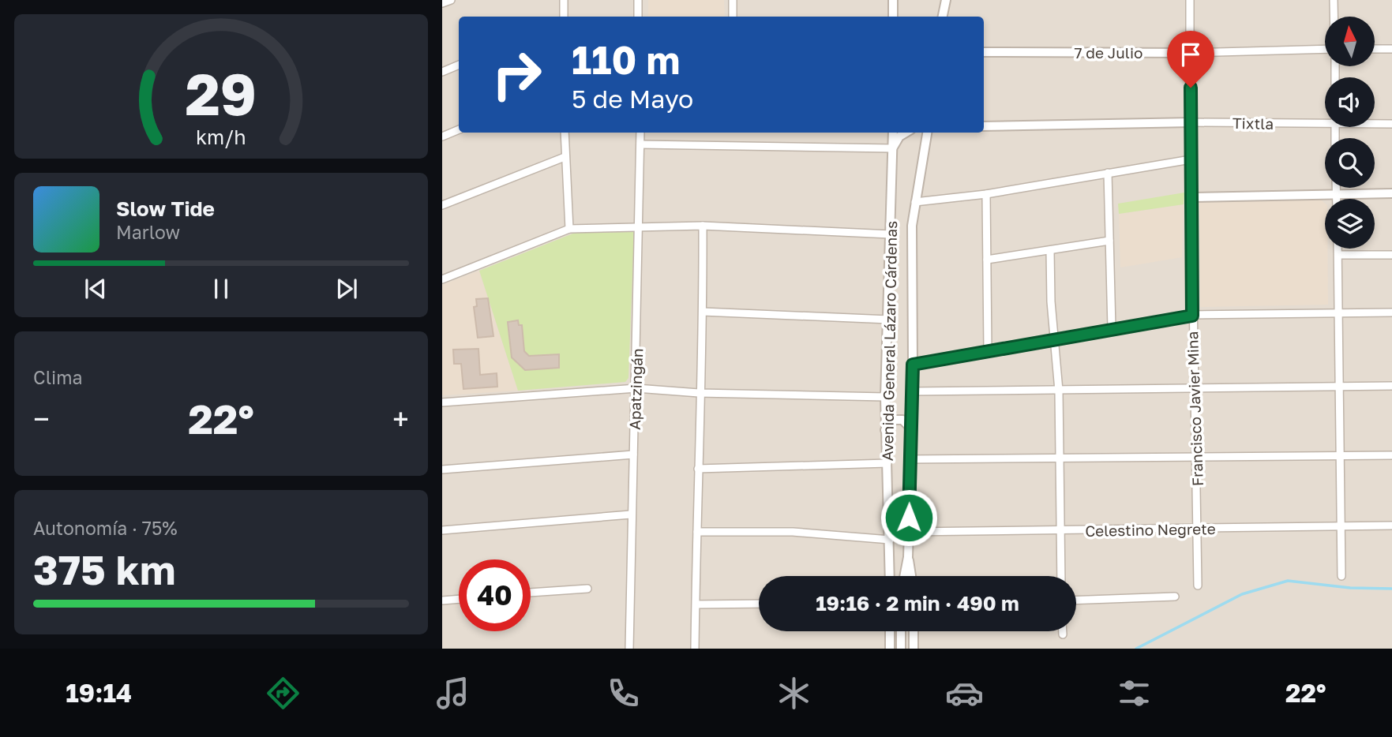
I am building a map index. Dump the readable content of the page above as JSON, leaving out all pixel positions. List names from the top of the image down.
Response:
{
  "streets": {
    "street": [
      "7 de Julio",
      "Tixtla",
      "Avenida General Lázaro Cárdenas",
      "Apatzingán",
      "Francisco Javier Mina",
      "Celestino Negrete"
    ]
  },
  "crossings": [
    ["7 de Julio", "Francisco Javier Mina"],
    ["Tixtla", "Francisco Javier Mina"],
    ["Avenida General Lázaro Cárdenas", "Celestino Negrete"],
    ["Francisco Javier Mina", "Celestino Negrete"]
  ],
  "north": "top",
  "page": {
    "turn": ["110 m", "5 de Mayo"],
    "song": ["Slow Tide", "Marlow"],
    "tile": [
      "Clima",
      ["Autonomía · 75%", "375 km"]
    ],
    "heat": ["−", "22°", "+"],
    "limit": "40",
    "trip": "19:16 · 2 min · 490 m",
    "tabs": ["19:14", "22°"],
    "gauge": ["29", "km/h"]
  }
}
